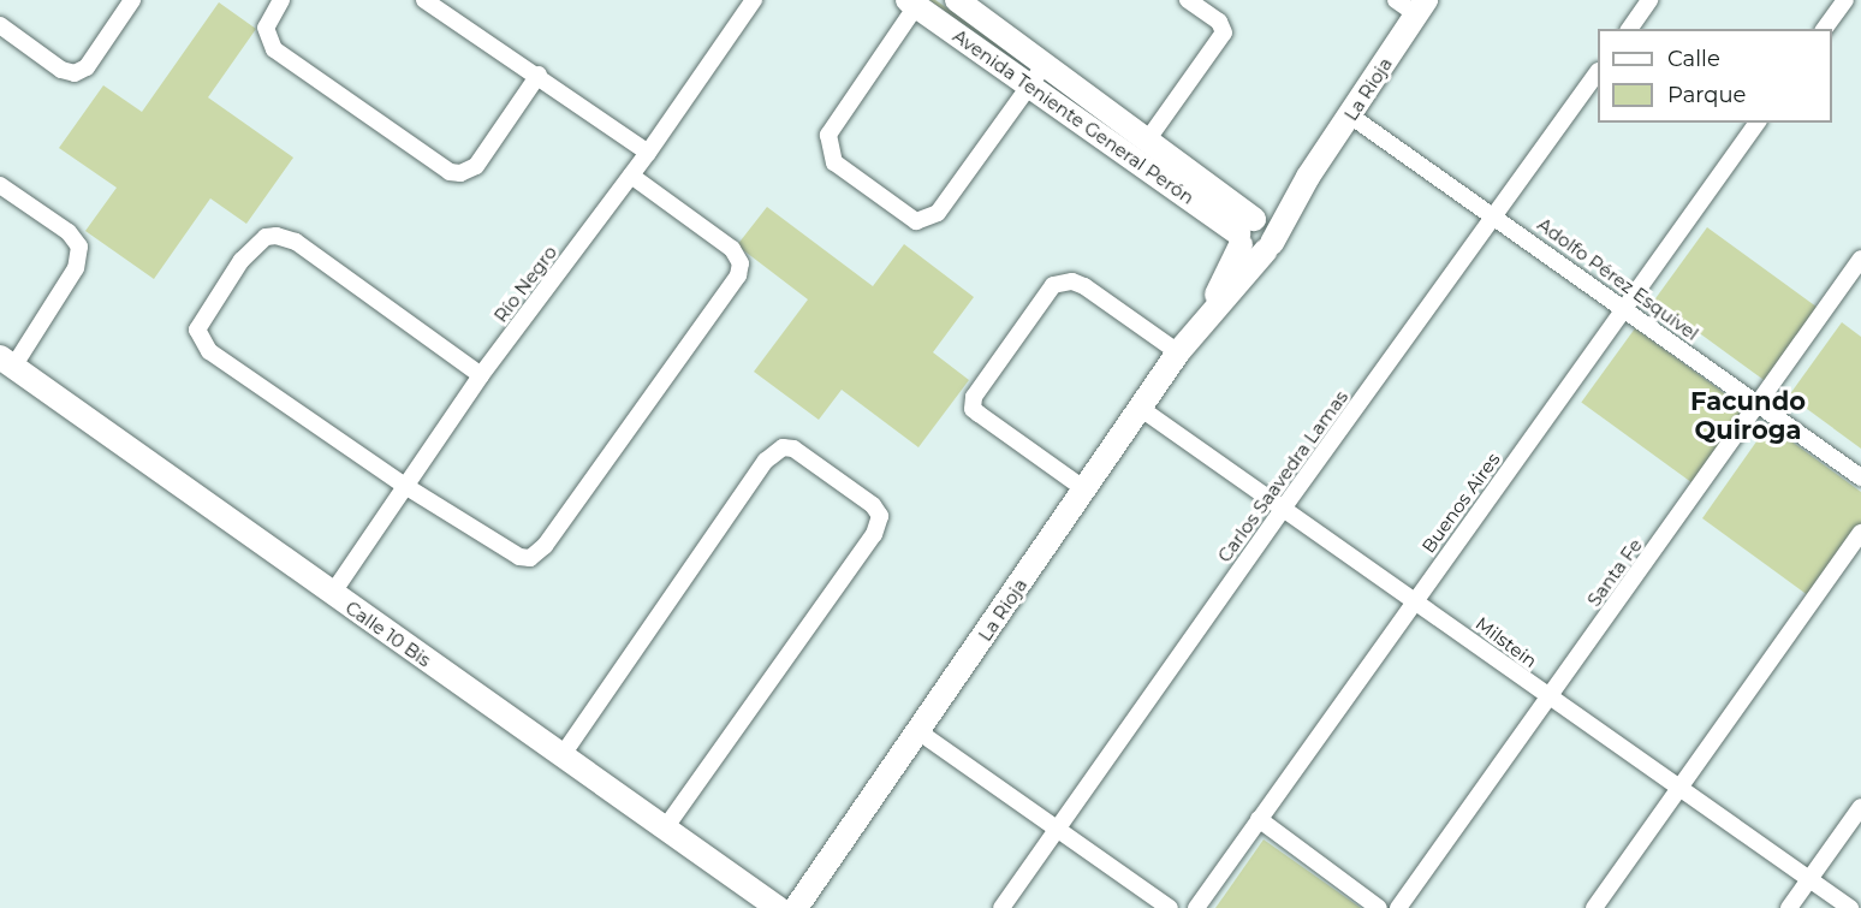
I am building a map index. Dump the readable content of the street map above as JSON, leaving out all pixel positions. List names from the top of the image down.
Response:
{
  "streets": {
    "main road": ["La Rioja", "Avenida Teniente General Perón", "Calle 10 Bis"],
    "street": [
      "Adolfo Pérez Esquivel",
      "Río Negro",
      "Carlos Saavedra Lamas",
      "Buenos Aires",
      "Santa Fe",
      "Milstein"
    ]
  },
  "crossings": [
    ["La Rioja", "Avenida Teniente General Perón"],
    ["La Rioja", "Adolfo Pérez Esquivel"],
    ["La Rioja", "Milstein"],
    ["Adolfo Pérez Esquivel", "Carlos Saavedra Lamas"],
    ["Adolfo Pérez Esquivel", "Buenos Aires"],
    ["Adolfo Pérez Esquivel", "Santa Fe"],
    ["Río Negro", "Calle 10 Bis"],
    ["Carlos Saavedra Lamas", "Milstein"],
    ["Buenos Aires", "Milstein"],
    ["Santa Fe", "Milstein"]
  ],
  "districts": ["Facundo Quiroga"],
  "legend": ["Calle", "Parque"]
}
